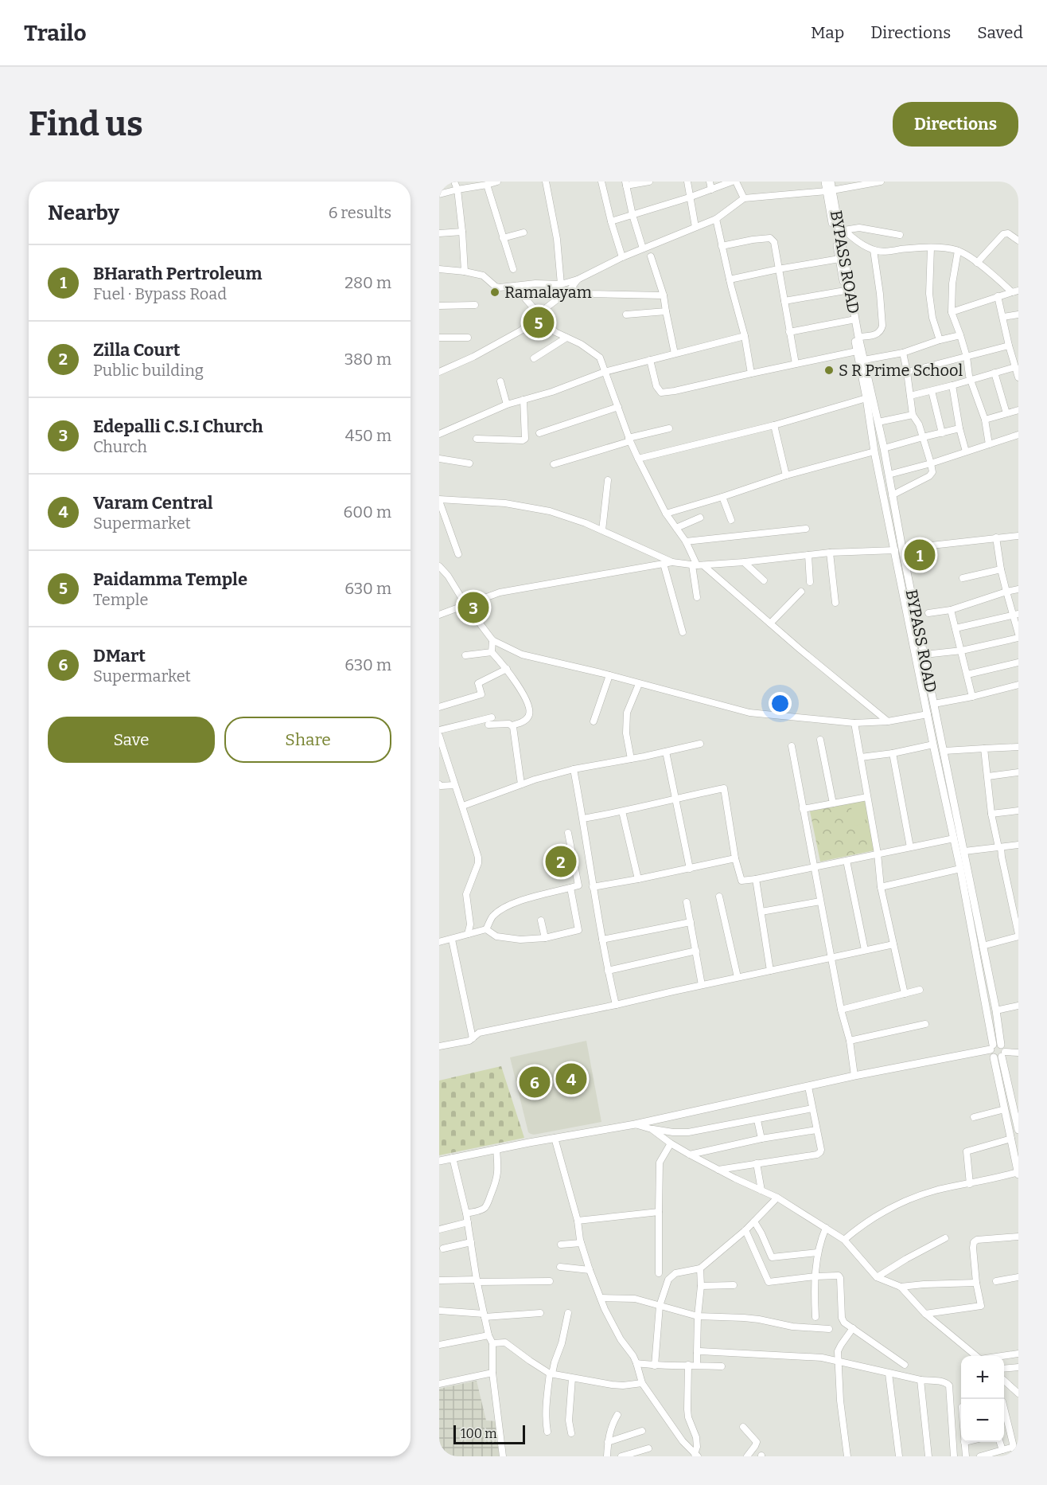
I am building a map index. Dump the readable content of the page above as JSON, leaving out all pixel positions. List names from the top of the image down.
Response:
{
  "streets": {
    "main road": ["BYPASS ROAD"]
  },
  "places": ["Ramalayam", "S R Prime School"],
  "scale_bar": "100 m",
  "page": {
    "header": "Trailo",
    "nav": ["Map", "Directions", "Saved"],
    "buttons": [
      "Directions",
      ["Save", "Share"]
    ],
    "title": "Find us",
    "heading": ["Nearby", "6 results"],
    "list": [
      {
        "mark": "1",
        "name": "BHarath Pertroleum",
        "note": "Fuel · Bypass Road",
        "value": "280 m"
      },
      {
        "mark": "2",
        "name": "Zilla Court",
        "note": "Public building",
        "value": "380 m"
      },
      {
        "mark": "3",
        "name": "Edepalli C.S.I Church",
        "note": "Church",
        "value": "450 m"
      },
      {
        "mark": "4",
        "name": "Varam Central",
        "note": "Supermarket",
        "value": "600 m"
      },
      {
        "mark": "5",
        "name": "Paidamma Temple",
        "note": "Temple",
        "value": "630 m"
      },
      {
        "mark": "6",
        "name": "DMart",
        "note": "Supermarket",
        "value": "630 m"
      }
    ],
    "pins": [
      "5",
      "1",
      "3",
      "2",
      "4",
      "6"
    ],
    "map_buttons": ["+", "−"],
    "scale": "100 m"
  }
}
